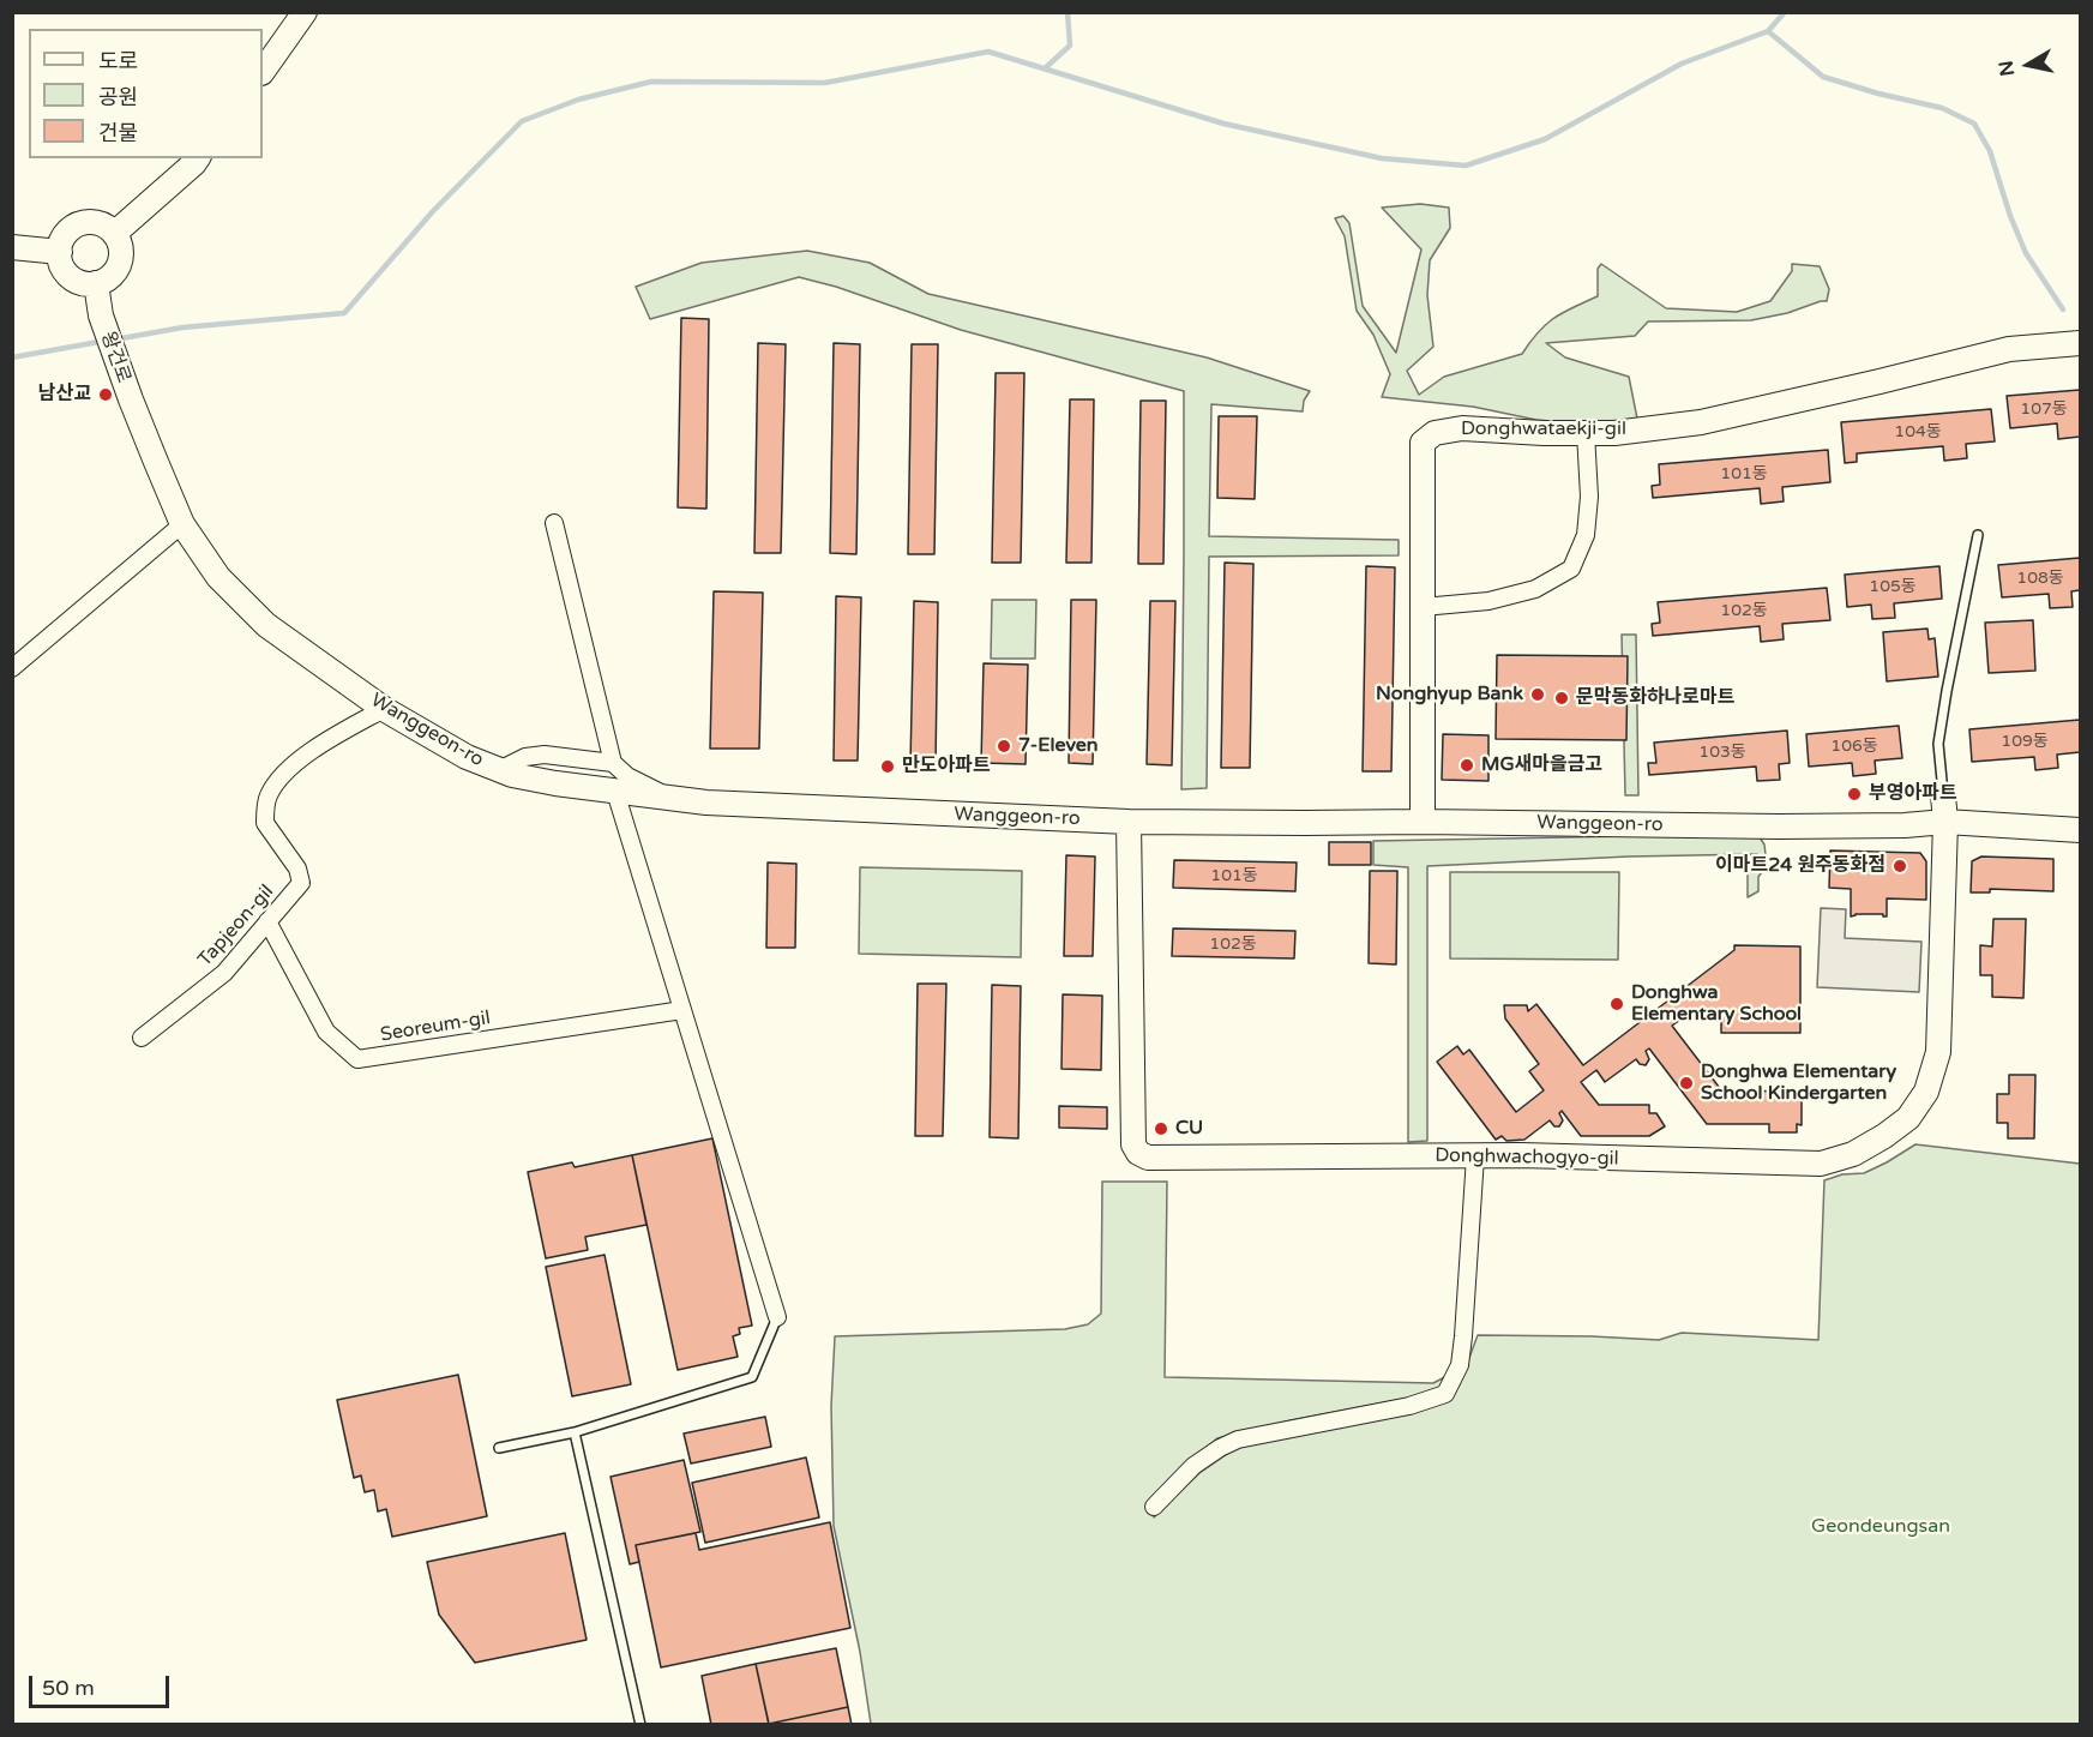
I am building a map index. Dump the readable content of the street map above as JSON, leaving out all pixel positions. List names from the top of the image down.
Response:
{
  "streets": {
    "street": [
      "왕건로",
      "Donghwataekji-gil",
      "Wanggeon-ro",
      "Tapjeon-gil",
      "Seoreum-gil",
      "Donghwachogyo-gil"
    ]
  },
  "crossings": [
    ["왕건로", "Wanggeon-ro"],
    ["Donghwataekji-gil", "Wanggeon-ro"],
    ["Wanggeon-ro", "Tapjeon-gil"],
    ["Wanggeon-ro", "Donghwachogyo-gil"],
    ["Tapjeon-gil", "Seoreum-gil"]
  ],
  "parks": ["Geondeungsan"],
  "places": [
    "남산교",
    "Nonghyup Bank",
    "문막동화하나로마트",
    "7-Eleven",
    "MG새마을금고",
    "만도아파트",
    "부영아파트",
    "이마트24 원주동화점",
    "Donghwa Elementary School",
    "Donghwa Elementary School Kindergarten",
    "CU"
  ],
  "house_numbers": [
    "107동",
    "104동",
    "101동",
    "108동",
    "105동",
    "102동",
    "109동",
    "106동",
    "103동",
    "101동",
    "102동"
  ],
  "legend": ["도로", "공원", "건물"],
  "scale_bar": "50 m",
  "north": "left"
}
